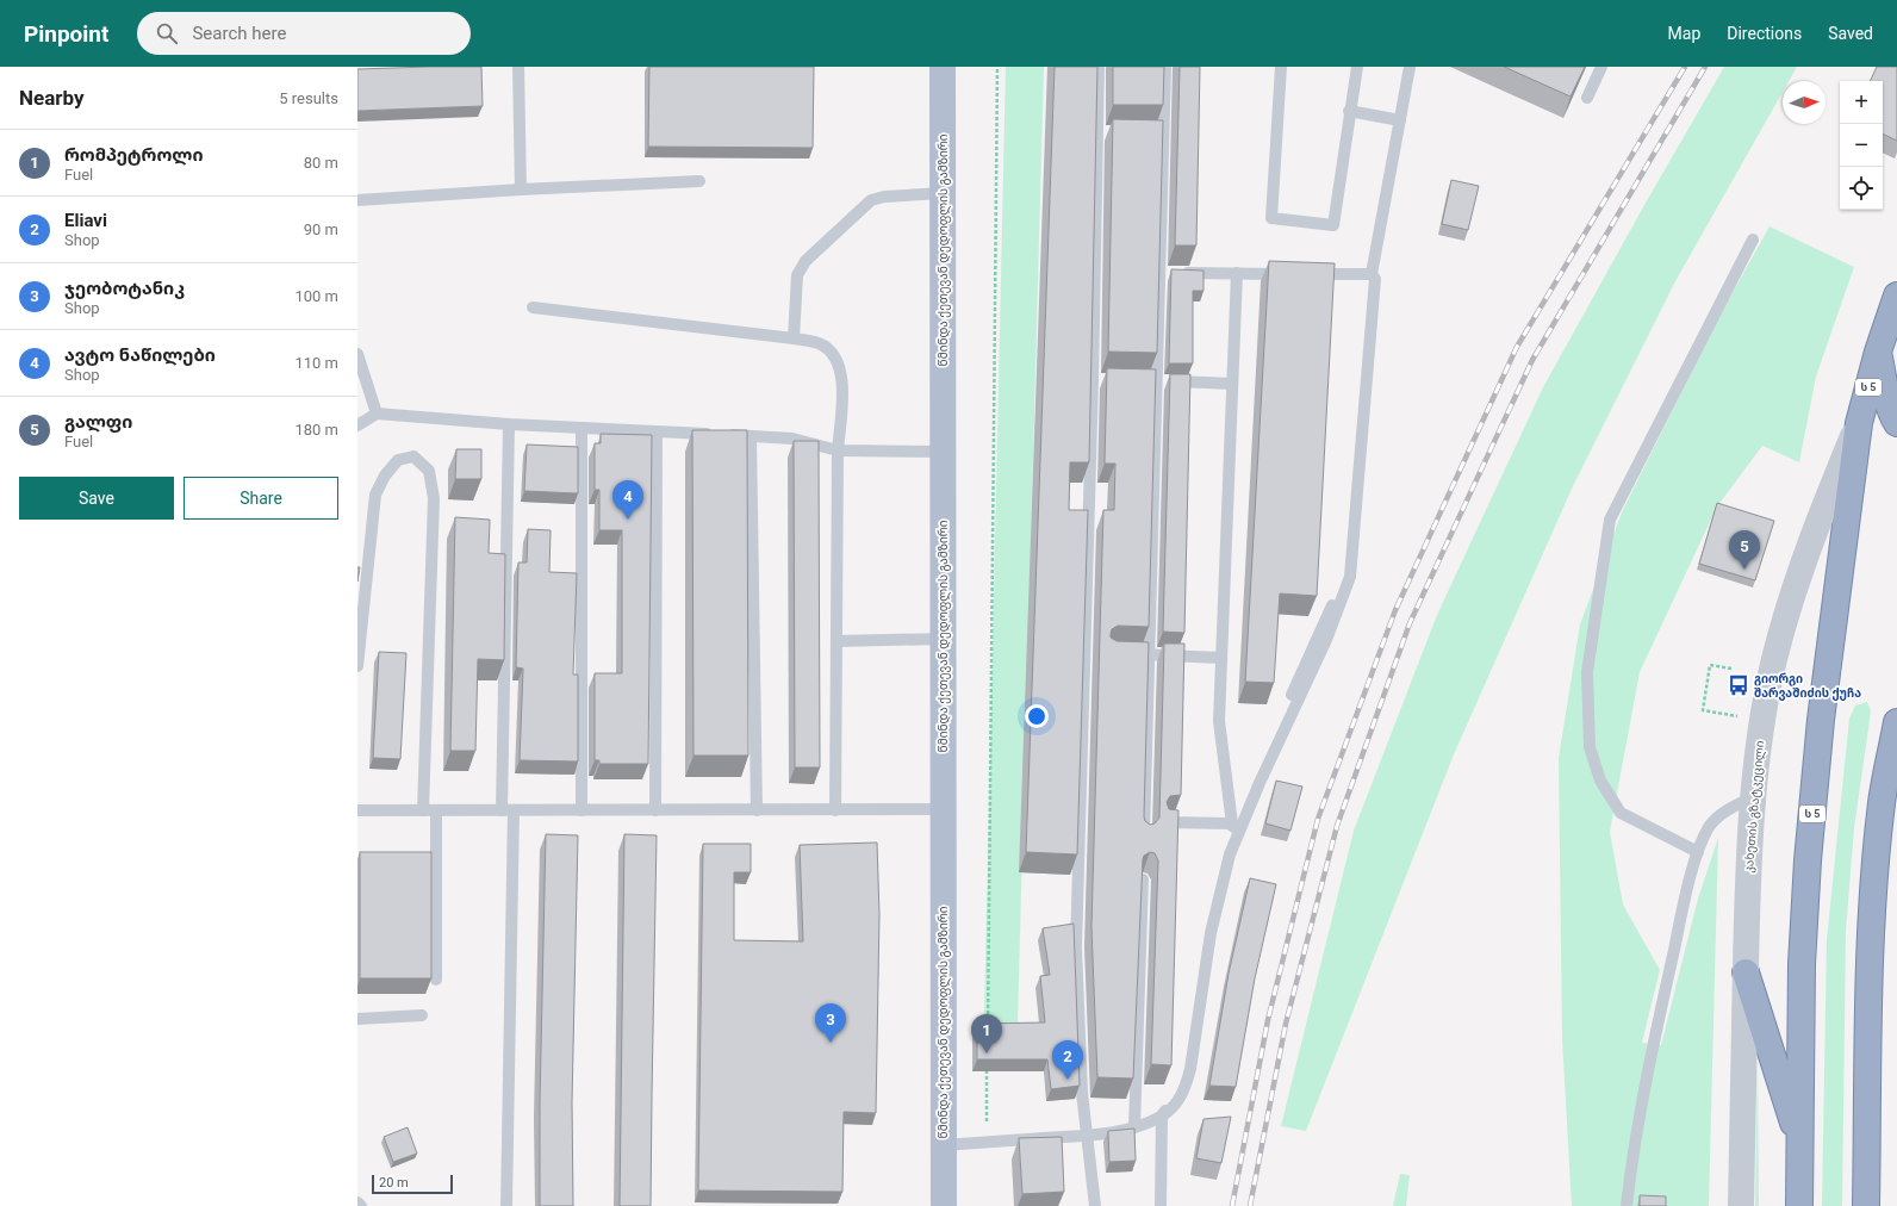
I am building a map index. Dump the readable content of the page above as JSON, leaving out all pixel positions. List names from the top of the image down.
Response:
{
  "streets": {
    "highway": ["ს 5", "კახეთის გზატკეცილი"],
    "main road": ["წმინდა ქეთევან დედოფლის გამზირი"]
  },
  "places": {
    "bus stop": ["გიორგი შარვაშიძის ქუჩა"]
  },
  "scale_bar": "20 m",
  "north": "right",
  "page": {
    "header": "Pinpoint",
    "search": "Search here",
    "nav": ["Map", "Directions", "Saved"],
    "heading": ["Nearby", "5 results"],
    "map_buttons": ["+", "−"],
    "list": [
      {
        "mark": "1",
        "name": "რომპეტროლი",
        "note": "Fuel",
        "value": "80 m"
      },
      {
        "mark": "2",
        "name": "Eliavi",
        "note": "Shop",
        "value": "90 m"
      },
      {
        "mark": "3",
        "name": "ჯეობოტანიკ",
        "note": "Shop",
        "value": "100 m"
      },
      {
        "mark": "4",
        "name": "ავტო ნაწილები",
        "note": "Shop",
        "value": "110 m"
      },
      {
        "mark": "5",
        "name": "გალფი",
        "note": "Fuel",
        "value": "180 m"
      }
    ],
    "buttons": ["Save", "Share"],
    "pins": [
      "4",
      "5",
      "3",
      "1",
      "2"
    ],
    "scale": "20 m"
  }
}
